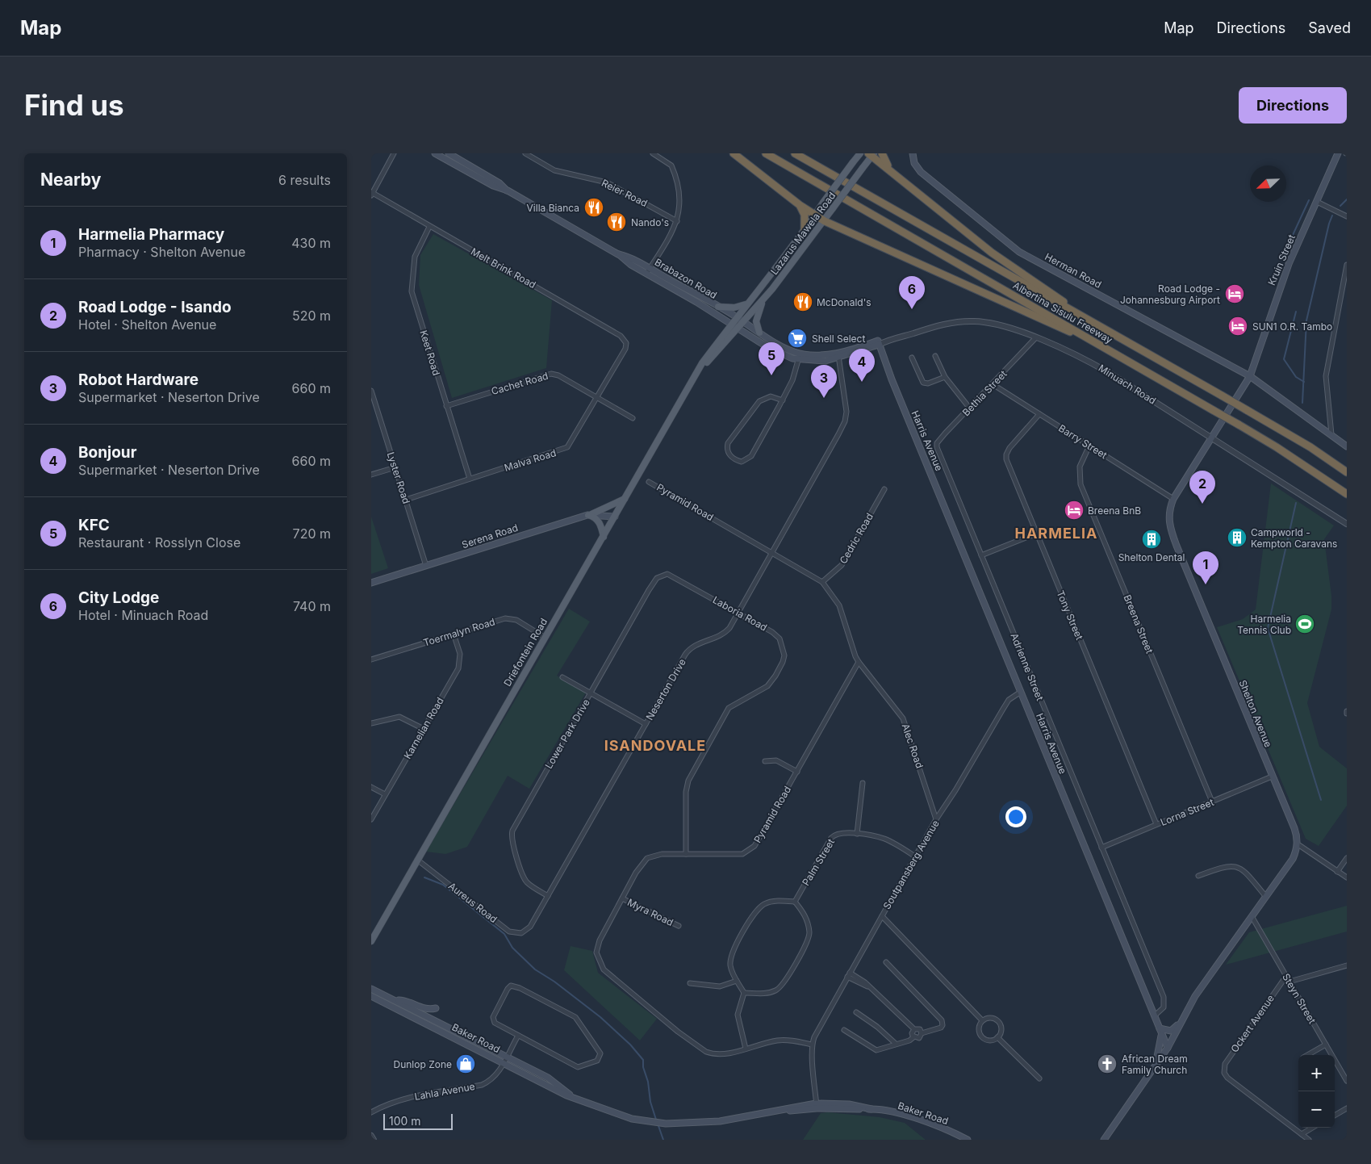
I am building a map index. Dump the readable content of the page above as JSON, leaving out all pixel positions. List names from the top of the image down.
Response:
{
  "streets": {
    "highway": ["Albertina Sisulu Freeway"],
    "main road": [
      "Lazarus Mawela Road",
      "Kruin Street",
      "Herman Road",
      "Brabazon Road",
      "Harris Avenue",
      "Serena Road",
      "Driefontein Road",
      "Shelton Avenue",
      "Baker Road"
    ],
    "street": [
      "Reier Road",
      "Melt Brink Road",
      "Keet Road",
      "Cachet Road",
      "Minuach Road",
      "Bethia Street",
      "Barry Street",
      "Malva Road",
      "Lyster Road",
      "Pyramid Road",
      "Cedric Road",
      "Laboria Road",
      "Tony Street",
      "Breena Street",
      "Toermalyn Road",
      "Adrienne Street",
      "Neserton Drive",
      "Karnelian Road",
      "Lower Park Drive",
      "Alec Road",
      "Lorna Street",
      "Palm Street",
      "Soutpansberg Avenue",
      "Aureus Road",
      "Myra Road",
      "Steyn Street",
      "Ockert Avenue",
      "Lahla Avenue"
    ]
  },
  "crossings": [
    ["Lazarus Mawela Road", "Brabazon Road"],
    ["Lazarus Mawela Road", "Driefontein Road"],
    ["Kruin Street", "Herman Road"],
    ["Kruin Street", "Shelton Avenue"],
    ["Melt Brink Road", "Keet Road"],
    ["Melt Brink Road", "Malva Road"],
    ["Herman Road", "Shelton Avenue"],
    ["Brabazon Road", "Driefontein Road"],
    ["Keet Road", "Cachet Road"],
    ["Keet Road", "Malva Road"],
    ["Cachet Road", "Malva Road"],
    ["Minuach Road", "Bethia Street"],
    ["Minuach Road", "Harris Avenue"],
    ["Minuach Road", "Shelton Avenue"],
    ["Bethia Street", "Barry Street"],
    ["Bethia Street", "Adrienne Street"],
    ["Harris Avenue", "Adrienne Street"],
    ["Harris Avenue", "Soutpansberg Avenue"],
    ["Barry Street", "Tony Street"],
    ["Barry Street", "Breena Street"],
    ["Barry Street", "Shelton Avenue"],
    ["Malva Road", "Lyster Road"],
    ["Lyster Road", "Serena Road"],
    ["Pyramid Road", "Cedric Road"],
    ["Pyramid Road", "Laboria Road"],
    ["Pyramid Road", "Neserton Drive"],
    ["Pyramid Road", "Alec Road"],
    ["Pyramid Road", "Soutpansberg Avenue"],
    ["Pyramid Road", "Myra Road"],
    ["Serena Road", "Driefontein Road"],
    ["Laboria Road", "Neserton Drive"],
    ["Laboria Road", "Lower Park Drive"],
    ["Tony Street", "Lorna Street"],
    ["Breena Street", "Lorna Street"],
    ["Toermalyn Road", "Driefontein Road"],
    ["Toermalyn Road", "Karnelian Road"],
    ["Driefontein Road", "Aureus Road"],
    ["Adrienne Street", "Lorna Street"],
    ["Neserton Drive", "Lower Park Drive"],
    ["Neserton Drive", "Aureus Road"],
    ["Shelton Avenue", "Lorna Street"],
    ["Alec Road", "Soutpansberg Avenue"],
    ["Palm Street", "Soutpansberg Avenue"],
    ["Steyn Street", "Ockert Avenue"],
    ["Baker Road", "Lahla Avenue"]
  ],
  "districts": ["HARMELIA", "ISANDOVALE"],
  "places": {
    "restaurant": ["Villa Bianca", "Nando's", "McDonald's"],
    "hotel": ["Road Lodge - Johannesburg Airport", "SUN1 O.R. Tambo", "Breena BnB"],
    "supermarket": ["Shell Select"],
    "building": ["Campworld - Kempton Caravans", "Shelton Dental"],
    "sports": ["Harmelia Tennis Club"],
    "shop": ["Dunlop Zone"],
    "church": ["African Dream Family Church"]
  },
  "scale_bar": "100 m",
  "north": "bottom left",
  "page": {
    "header": "Map",
    "nav": ["Map", "Directions", "Saved"],
    "buttons": "Directions",
    "title": "Find us",
    "heading": ["Nearby", "6 results"],
    "list": [
      {
        "mark": "1",
        "name": "Harmelia Pharmacy",
        "note": "Pharmacy · Shelton Avenue",
        "value": "430 m"
      },
      {
        "mark": "2",
        "name": "Road Lodge - Isando",
        "note": "Hotel · Shelton Avenue",
        "value": "520 m"
      },
      {
        "mark": "3",
        "name": "Robot Hardware",
        "note": "Supermarket · Neserton Drive",
        "value": "660 m"
      },
      {
        "mark": "4",
        "name": "Bonjour",
        "note": "Supermarket · Neserton Drive",
        "value": "660 m"
      },
      {
        "mark": "5",
        "name": "KFC",
        "note": "Restaurant · Rosslyn Close",
        "value": "720 m"
      },
      {
        "mark": "6",
        "name": "City Lodge",
        "note": "Hotel · Minuach Road",
        "value": "740 m"
      }
    ],
    "pins": [
      "6",
      "5",
      "4",
      "3",
      "2",
      "1"
    ],
    "map_buttons": ["+", "−"],
    "scale": "100 m"
  }
}
